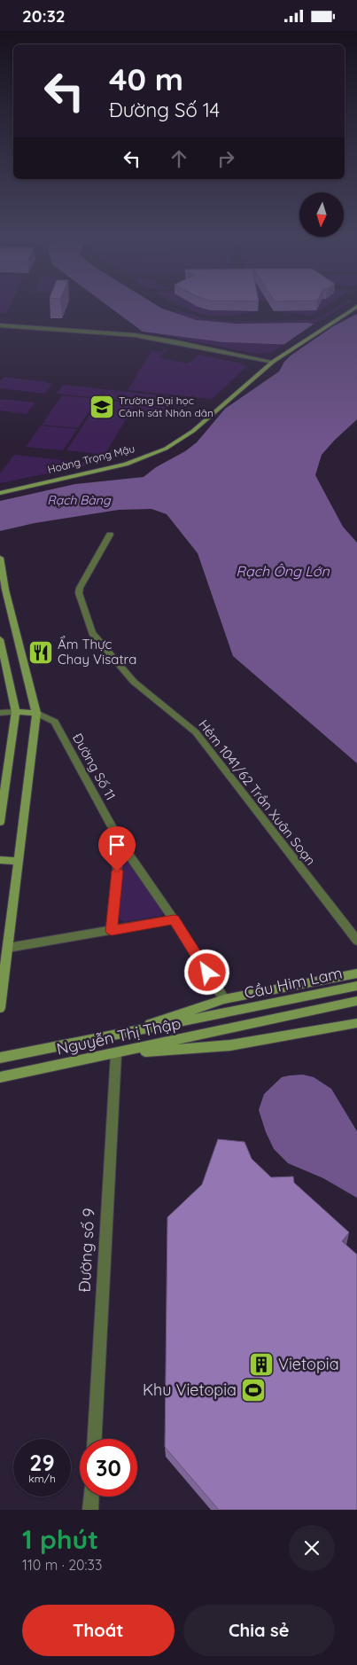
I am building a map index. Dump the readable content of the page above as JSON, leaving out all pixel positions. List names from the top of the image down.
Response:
{
  "streets": {
    "main road": ["Hoàng Trọng Mậu", "Cầu Him Lam", "Nguyễn Thị Thập"],
    "street": ["Đường Số 11", "Hẻm 1041/62 Trần Xuân Soạn", "Đường số 9"]
  },
  "crossings": [
    ["Cầu Him Lam", "Nguyễn Thị Thập"],
    ["Nguyễn Thị Thập", "Đường số 9"]
  ],
  "water": ["Rạch Bàng", "Rạch Ông Lớn"],
  "places": {
    "school or university": ["Trường Đại học Cảnh sát Nhân dân"],
    "restaurant": ["Ẩm Thực Chay Visatra"],
    "building": ["Vietopia"],
    "sports": ["Khu Vietopia"]
  },
  "north": "bottom",
  "page": {
    "status": "20:32",
    "turn": ["40 m", "Đường Số 14"],
    "speed": "29 km/h",
    "limit": "30",
    "heading": ["1 phút", "110 m · 20:33"],
    "buttons": ["Thoát", "Chia sẻ"]
  }
}
